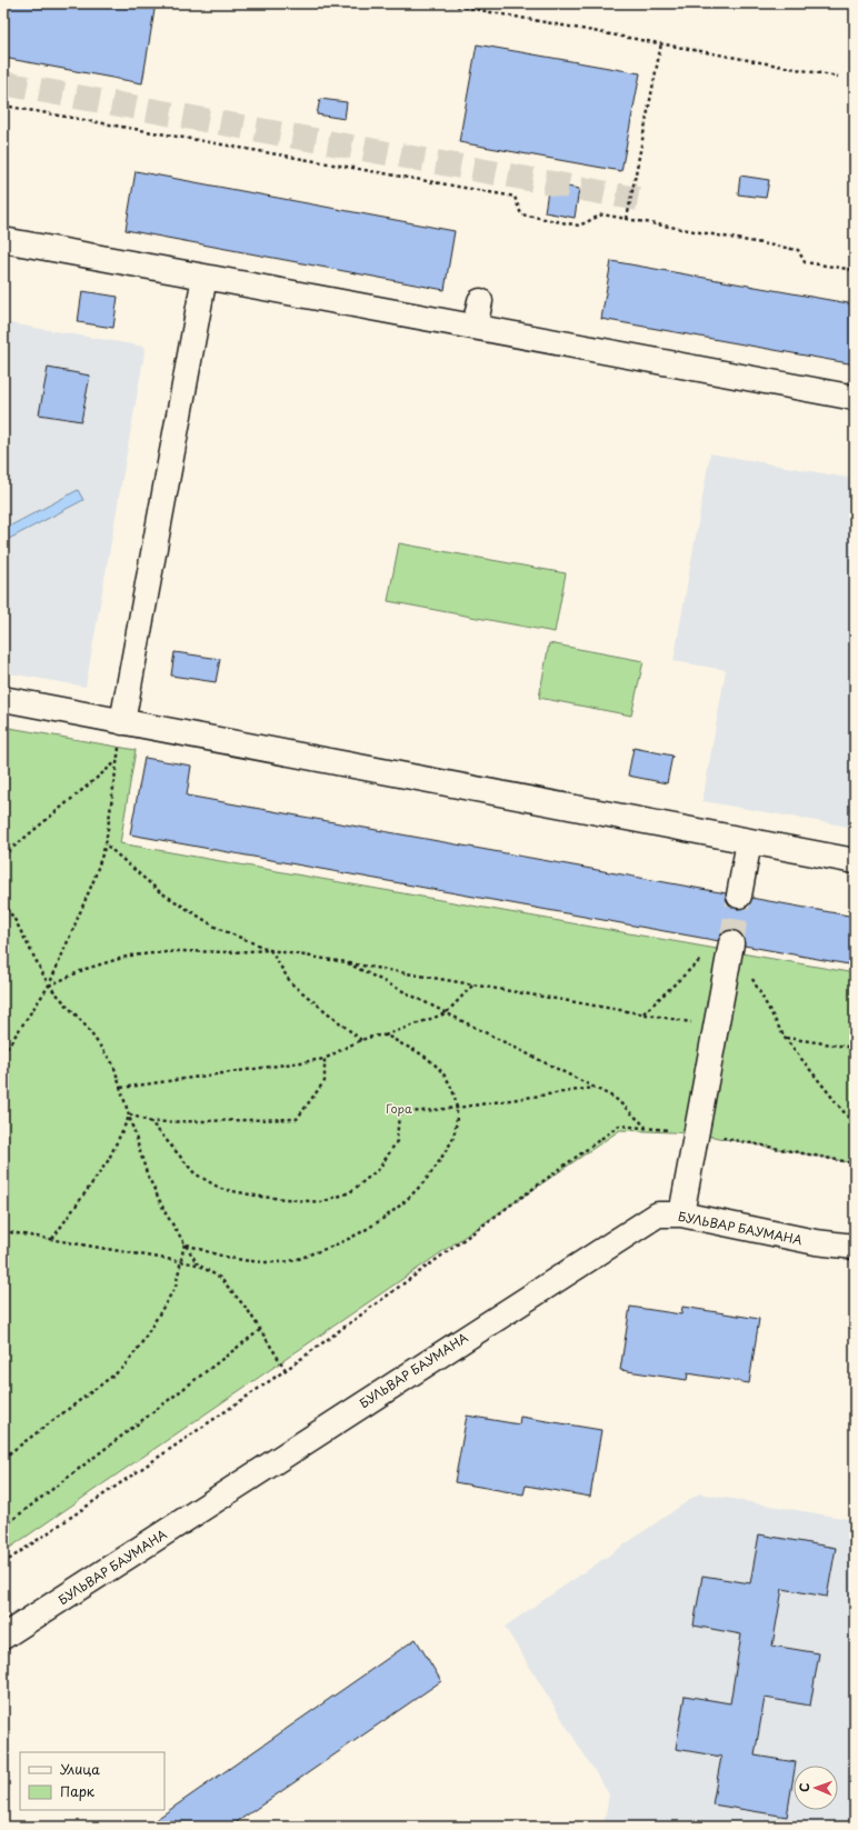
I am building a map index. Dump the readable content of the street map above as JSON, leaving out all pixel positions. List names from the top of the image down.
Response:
{
  "streets": {
    "street": ["БУЛЬВАР БАУМАНА"]
  },
  "parks": ["Гора"],
  "legend": ["Улица", "Парк"],
  "north": "left"
}
